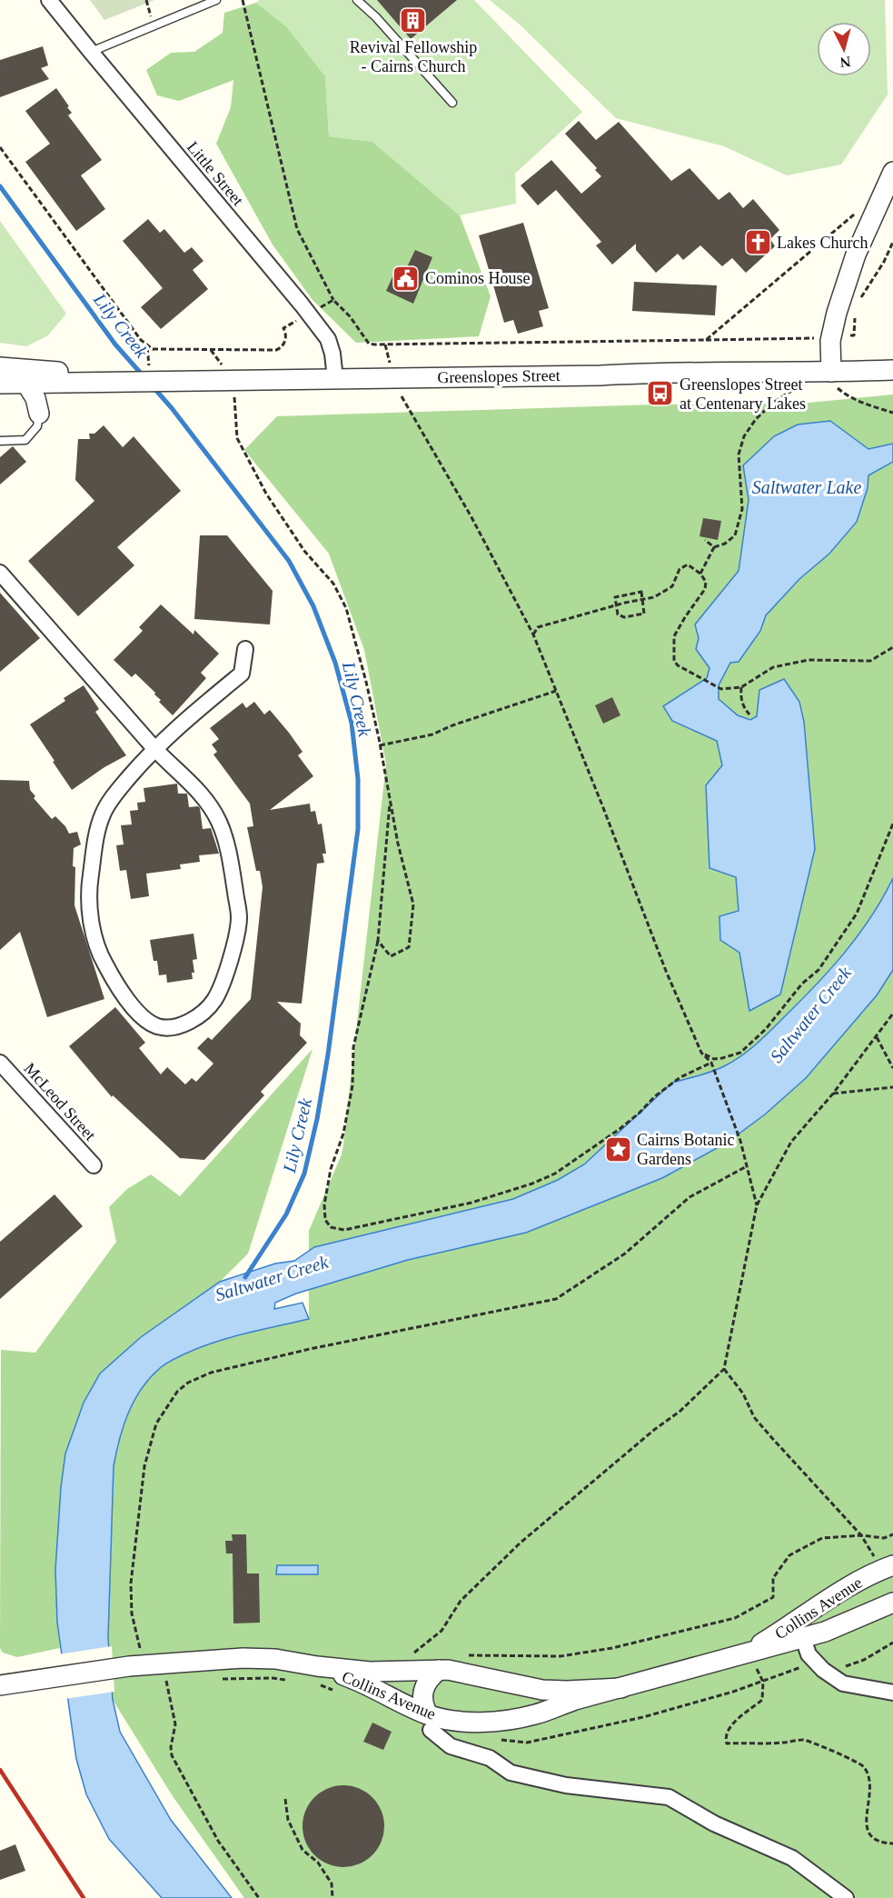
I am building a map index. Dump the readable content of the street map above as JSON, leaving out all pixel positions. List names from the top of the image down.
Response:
{
  "streets": {
    "street": [
      "Little Street",
      "Greenslopes Street",
      "McLeod Street",
      "Collins Avenue"
    ]
  },
  "crossings": [
    ["Little Street", "Greenslopes Street"]
  ],
  "water": ["Lily Creek", "Saltwater Lake", "Saltwater Creek"],
  "places": {
    "building": ["Revival Fellowship - Cairns Church"],
    "church": ["Lakes Church"],
    "public building": ["Cominos House"],
    "bus stop": ["Greenslopes Street at Centenary Lakes"],
    "place": ["Cairns Botanic Gardens"]
  },
  "north": "bottom"
}
